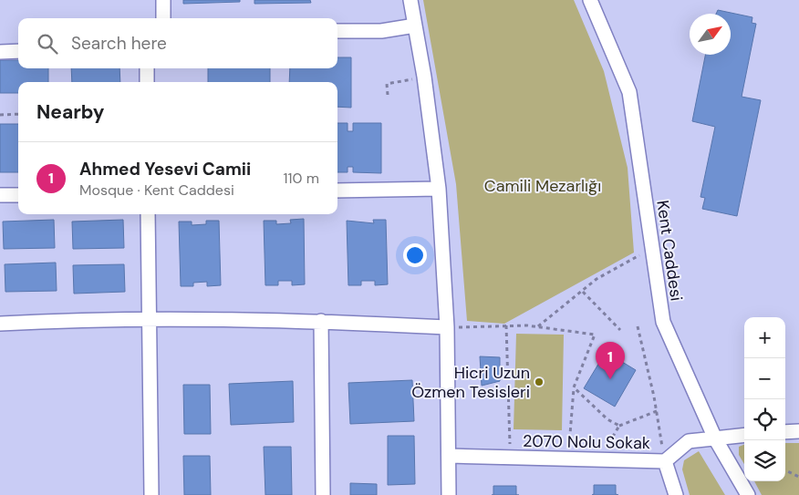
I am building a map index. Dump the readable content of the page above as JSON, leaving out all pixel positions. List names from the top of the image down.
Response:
{
  "streets": {
    "street": ["Kent Caddesi", "2070 Nolu Sokak"]
  },
  "crossings": [
    ["Kent Caddesi", "2070 Nolu Sokak"]
  ],
  "parks": ["Camili Mezarlığı"],
  "places": ["Hicri Uzun Özmen Tesisleri"],
  "north": "top right",
  "page": {
    "search": "Search here",
    "heading": "Nearby",
    "list": [
      {
        "mark": "1",
        "name": "Ahmed Yesevi Camii",
        "note": "Mosque · Kent Caddesi",
        "value": "110 m"
      }
    ],
    "map_buttons": ["+", "−"],
    "pins": "1"
  }
}
